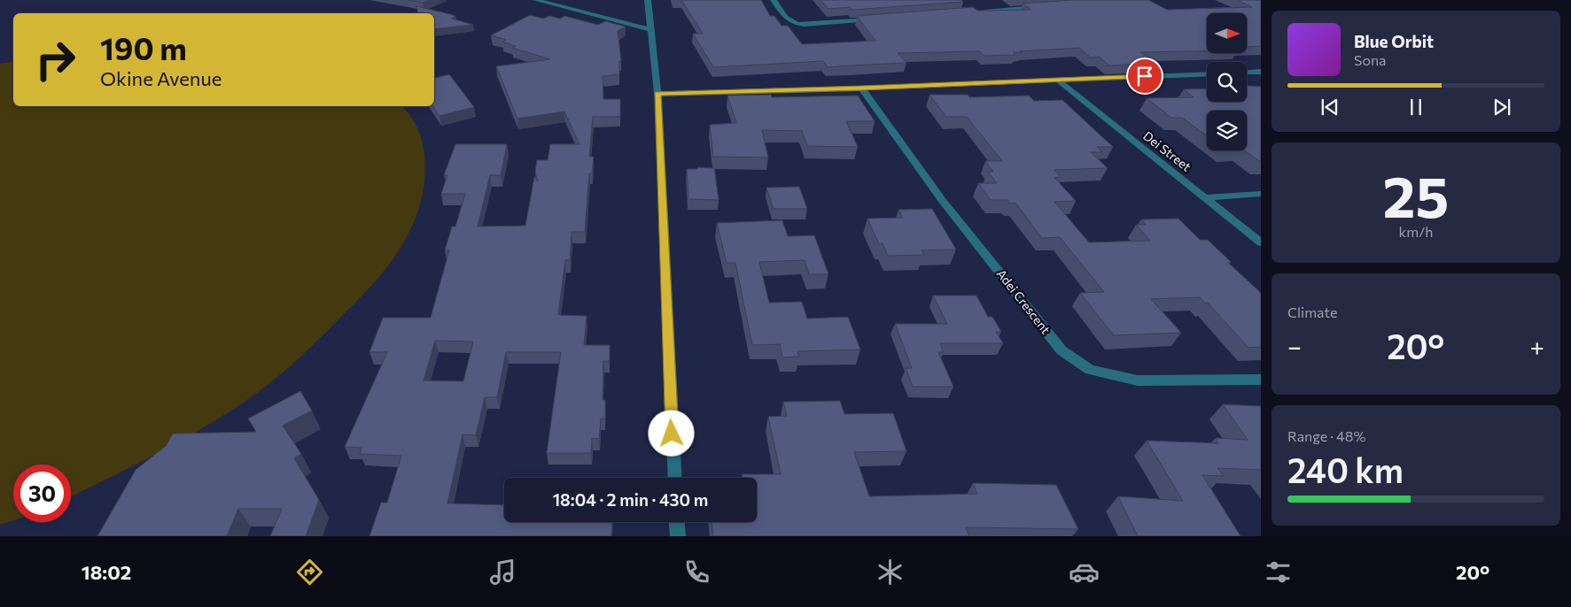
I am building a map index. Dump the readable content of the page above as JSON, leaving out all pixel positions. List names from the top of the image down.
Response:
{
  "streets": {
    "street": ["Dei Street", "Adei Crescent"]
  },
  "north": "right",
  "page": {
    "turn": ["190 m", "Okine Avenue"],
    "song": ["Blue Orbit", "Sona"],
    "tile": [
      ["25", "km/h"],
      "Climate",
      ["Range · 48%", "240 km"]
    ],
    "heat": ["−", "20°", "+"],
    "limit": "30",
    "trip": "18:04 · 2 min · 430 m",
    "tabs": ["18:02", "20°"]
  }
}
